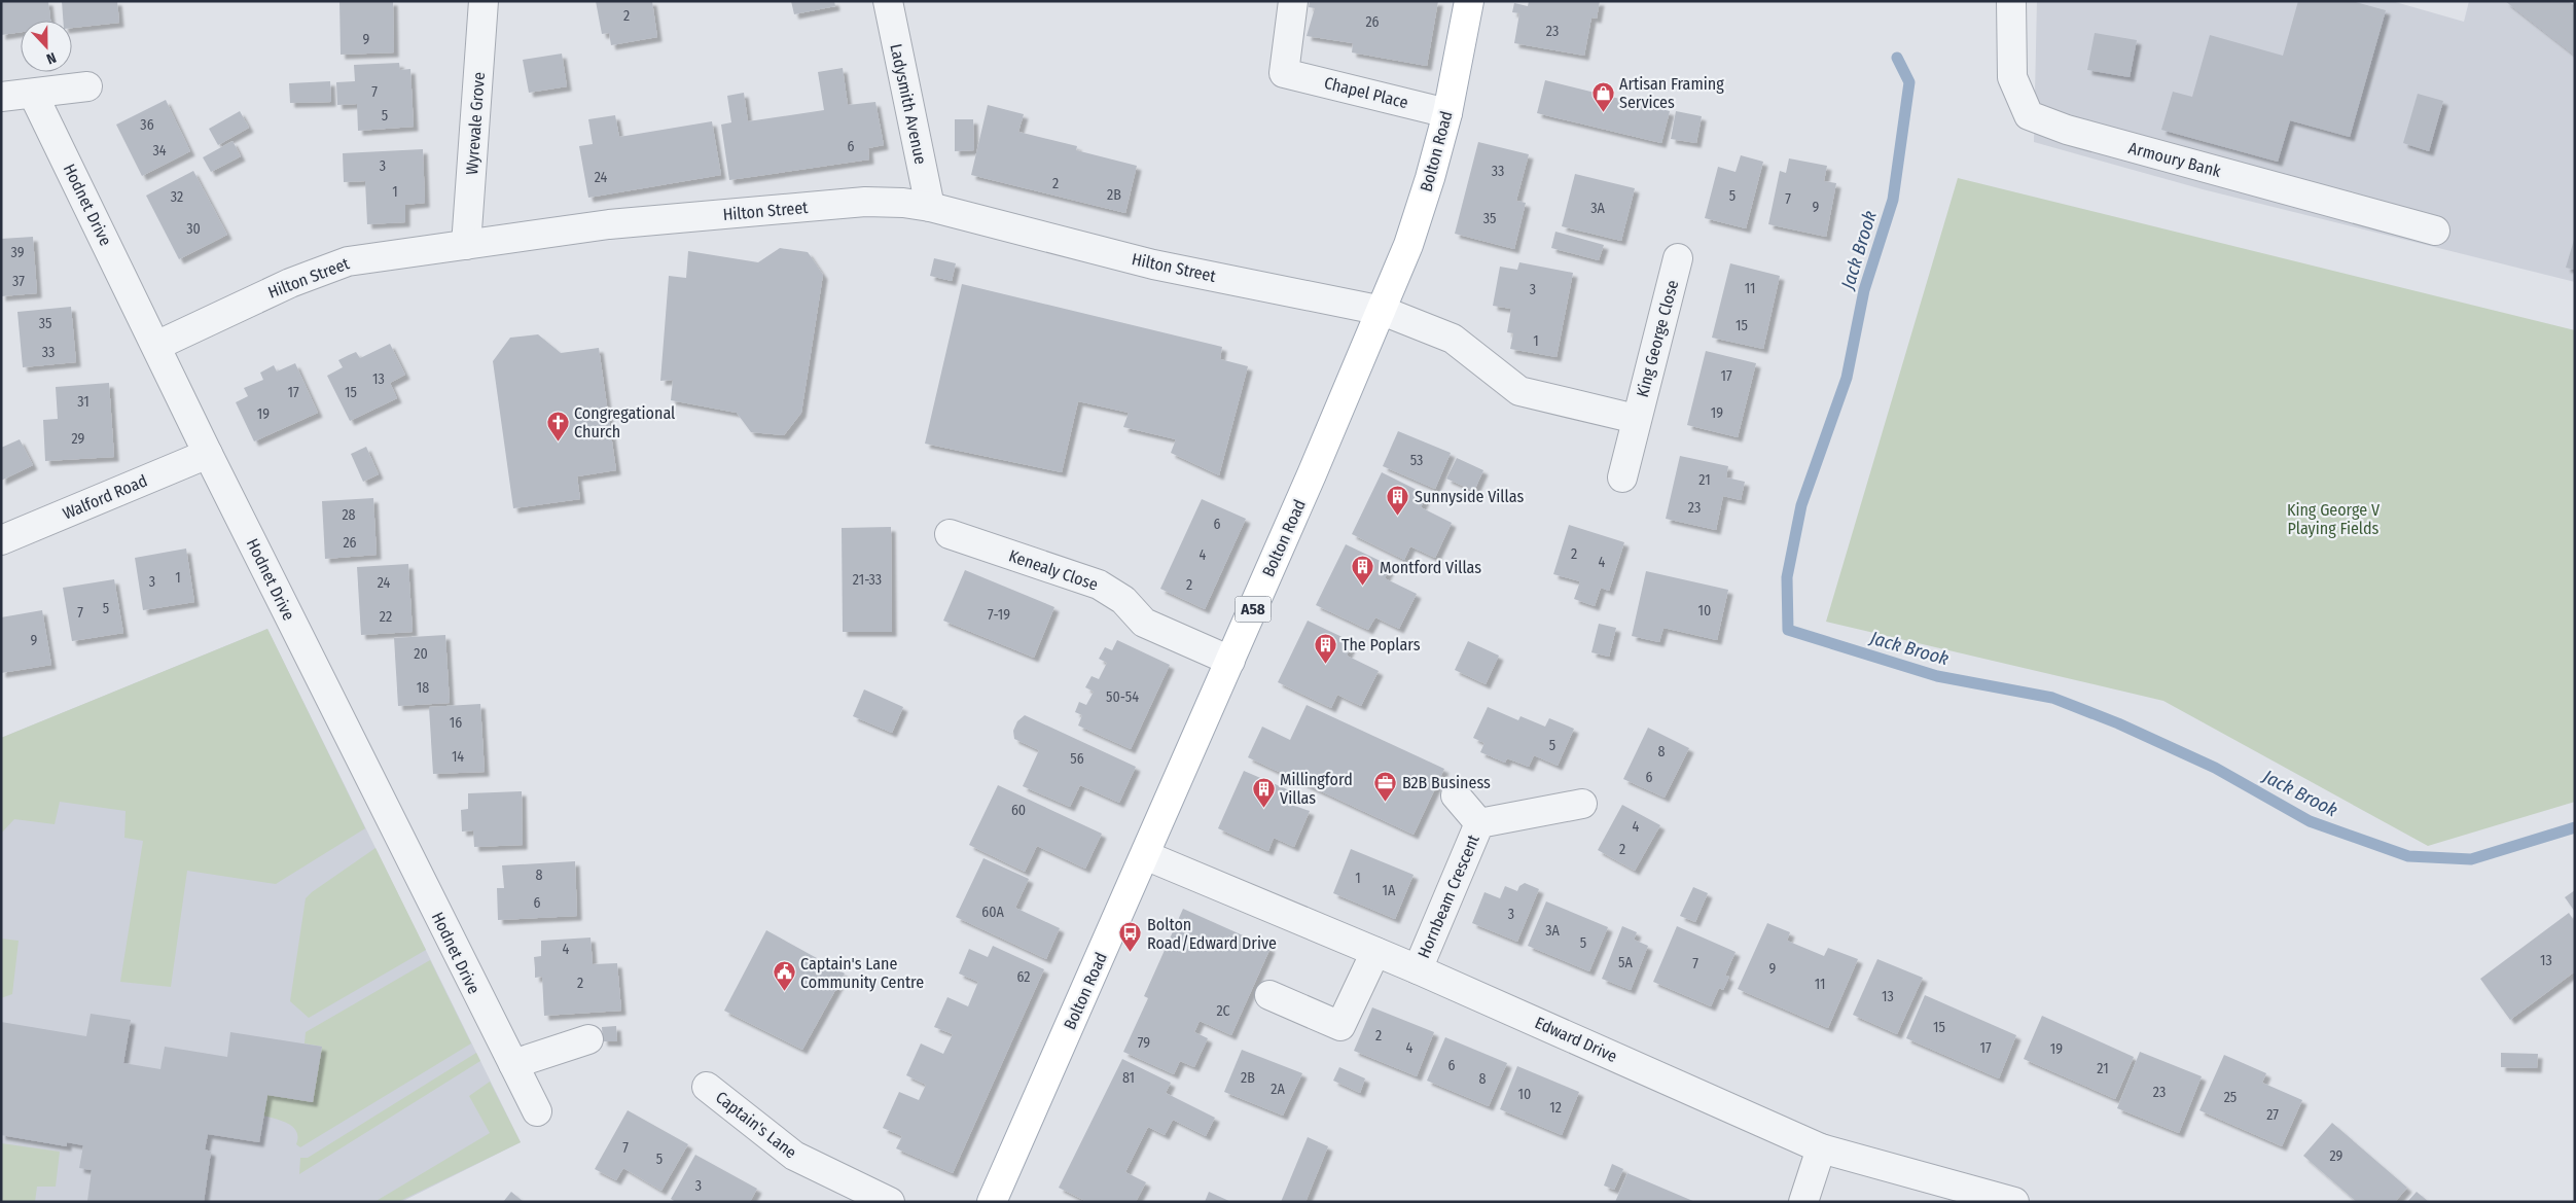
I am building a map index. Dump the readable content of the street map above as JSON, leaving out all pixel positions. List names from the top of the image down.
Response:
{
  "streets": {
    "main road": ["Bolton Road", "A58"],
    "street": [
      "Chapel Place",
      "Ladysmith Avenue",
      "Wyrevale Grove",
      "Armoury Bank",
      "Hodnet Drive",
      "Hilton Street",
      "King George Close",
      "Walford Road",
      "Kenealy Close",
      "Hornbeam Crescent",
      "Edward Drive",
      "Captain's Lane"
    ]
  },
  "crossings": [
    ["Chapel Place", "Bolton Road"],
    ["Ladysmith Avenue", "Hilton Street"],
    ["Wyrevale Grove", "Hilton Street"],
    ["Bolton Road", "Hilton Street"],
    ["Bolton Road", "King George Close"],
    ["Bolton Road", "Kenealy Close"],
    ["Bolton Road", "Edward Drive"],
    ["Hodnet Drive", "Hilton Street"],
    ["Hodnet Drive", "Walford Road"],
    ["Hilton Street", "King George Close"],
    ["Hornbeam Crescent", "Edward Drive"]
  ],
  "water": ["Jack Brook"],
  "parks": ["King George V Playing Fields"],
  "places": {
    "shop": ["Artisan Framing Services"],
    "church": ["Congregational Church"],
    "building": [
      "Sunnyside Villas",
      "Montford Villas",
      "The Poplars",
      "Millingford Villas"
    ],
    "office": ["B2B Business"],
    "bus stop": ["Bolton Road/Edward Drive"],
    "public building": ["Captain's Lane Community Centre"]
  },
  "house_numbers": [
    "2",
    "26",
    "23",
    "9",
    "7",
    "5",
    "36",
    "6",
    "34",
    "3",
    "33",
    "24",
    "2",
    "1",
    "2B",
    "5",
    "32",
    "7",
    "9",
    "3A",
    "35",
    "30",
    "39",
    "37",
    "11",
    "3",
    "35",
    "15",
    "1",
    "33",
    "17",
    "13",
    "17",
    "15",
    "31",
    "19",
    "19",
    "29",
    "53",
    "21",
    "23",
    "28",
    "6",
    "26",
    "2",
    "4",
    "4",
    "1",
    "21-33",
    "3",
    "24",
    "2",
    "5",
    "10",
    "7",
    "7-19",
    "22",
    "9",
    "20",
    "18",
    "50-54",
    "16",
    "5",
    "8",
    "14",
    "56",
    "6",
    "60",
    "4",
    "2",
    "8",
    "1",
    "1A",
    "6",
    "60A",
    "3",
    "3A",
    "5",
    "4",
    "13",
    "5A",
    "7",
    "9",
    "62",
    "2",
    "11",
    "13",
    "2C",
    "15",
    "2",
    "79",
    "4",
    "17",
    "19",
    "6",
    "21",
    "81",
    "2B",
    "8",
    "2A",
    "23",
    "10",
    "25",
    "12",
    "27",
    "7",
    "29",
    "5",
    "3"
  ],
  "north": "bottom"
}
